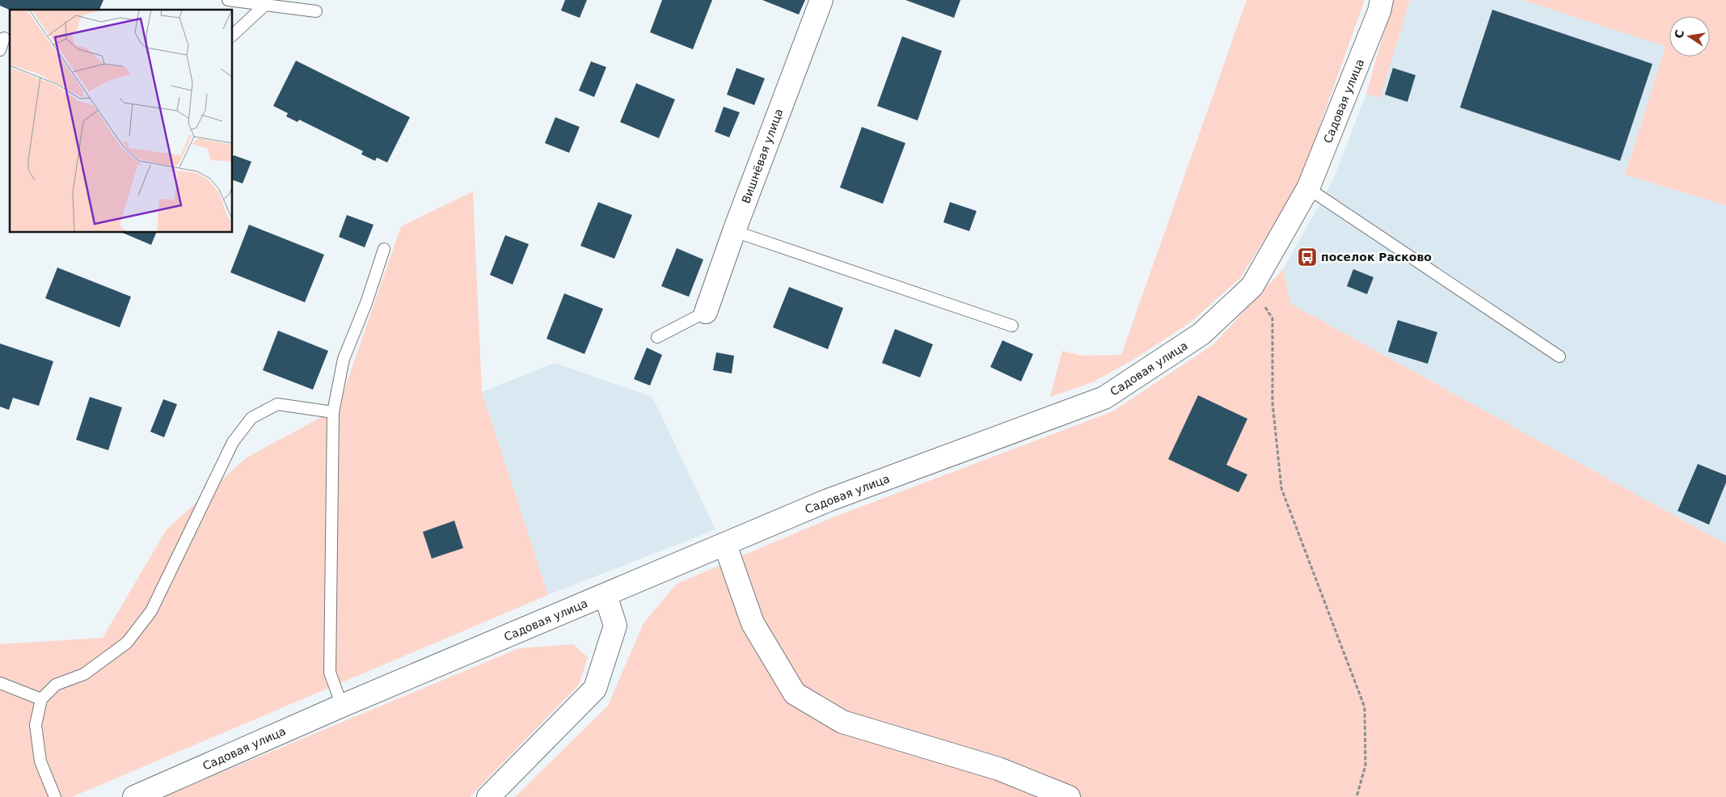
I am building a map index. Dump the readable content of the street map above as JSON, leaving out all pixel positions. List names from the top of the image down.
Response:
{
  "streets": {
    "street": ["Садовая улица", "Вишнёвая улица"]
  },
  "places": {
    "bus stop": ["поселок Расково"]
  },
  "north": "left"
}
